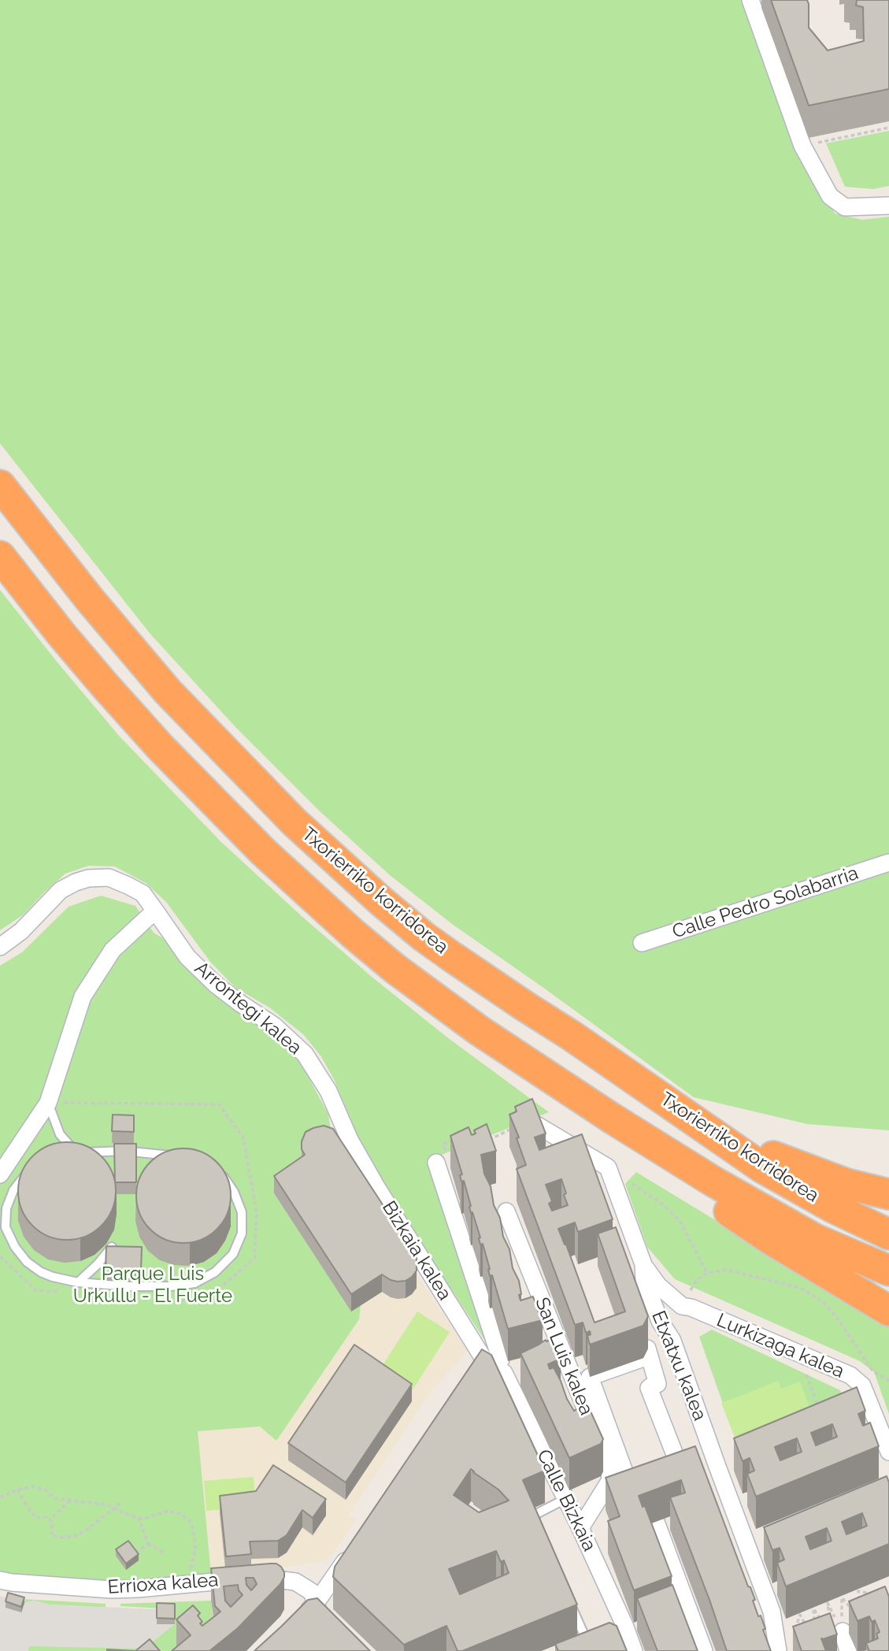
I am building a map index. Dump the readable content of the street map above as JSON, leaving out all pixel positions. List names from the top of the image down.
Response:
{
  "streets": {
    "highway": ["Txorierriko korridorea"],
    "street": [
      "Calle Pedro Solabarria",
      "Arrontegi kalea",
      "Bizkaia kalea",
      "Lurkizaga kalea",
      "San Luis kalea",
      "Etxatxu kalea",
      "Calle Bizkaia",
      "Errioxa kalea"
    ]
  },
  "crossings": [
    ["Arrontegi kalea", "Bizkaia kalea"],
    ["Bizkaia kalea", "Calle Bizkaia"],
    ["Lurkizaga kalea", "Etxatxu kalea"],
    ["San Luis kalea", "Calle Bizkaia"]
  ],
  "parks": ["Parque Luis Urkullu - El Fuerte"]
}
